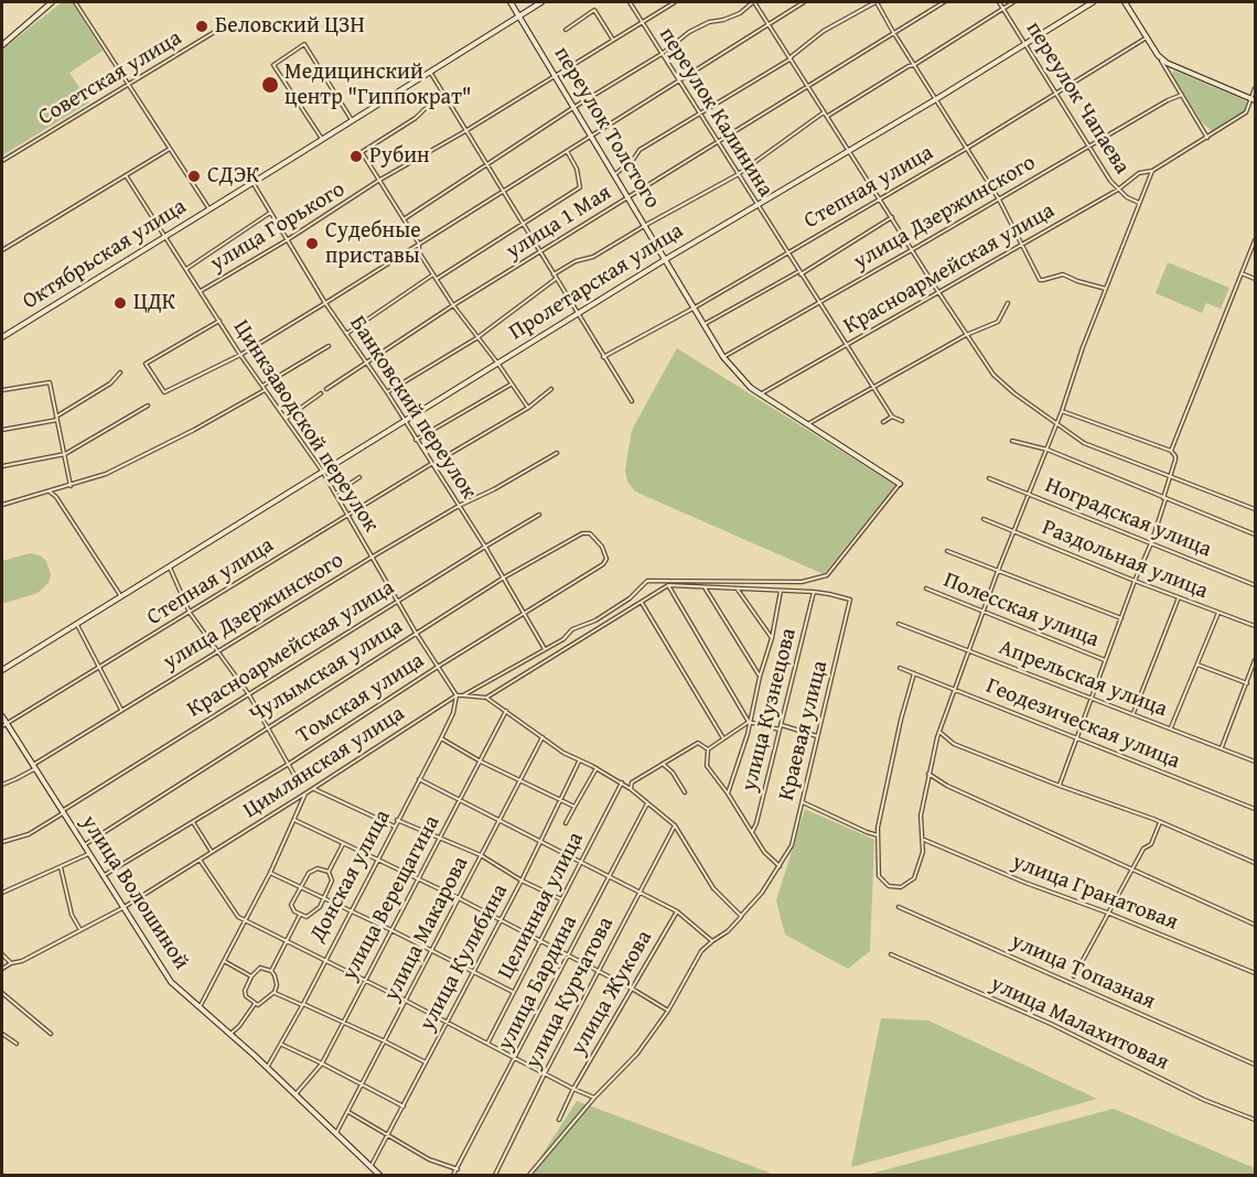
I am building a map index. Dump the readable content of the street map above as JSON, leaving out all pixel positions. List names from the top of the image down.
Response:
{
  "streets": {
    "street": [
      "Советская улица",
      "переулок Чапаева",
      "переулок Калинина",
      "переулок Толстого",
      "Степная улица",
      "улица Дзержинского",
      "улица 1 Мая",
      "улица Горького",
      "Октябрьская улица",
      "Красноармейская улица",
      "Пролетарская улица",
      "Банковский переулок",
      "Цинкзаводской переулок",
      "Ноградская улица",
      "Раздольная улица",
      "Полесская улица",
      "Чулымская улица",
      "Апрельская улица",
      "Томская улица",
      "улица Кузнецова",
      "Геодезическая улица",
      "Краевая улица",
      "Цимлянская улица",
      "Донская улица",
      "улица Волошиной",
      "улица Гранатовая",
      "улица Верещагина",
      "Целинная улица",
      "улица Макарова",
      "улица Кулибина",
      "улица Топазная",
      "улица Бардина",
      "улица Курчатова",
      "улица Жукова",
      "улица Малахитовая"
    ]
  },
  "crossings": [
    ["переулок Чапаева", "Степная улица"],
    ["переулок Чапаева", "улица Дзержинского"],
    ["переулок Чапаева", "Красноармейская улица"],
    ["переулок Чапаева", "Пролетарская улица"],
    ["переулок Калинина", "Степная улица"],
    ["переулок Калинина", "улица Дзержинского"],
    ["переулок Калинина", "улица 1 Мая"],
    ["переулок Калинина", "улица Горького"],
    ["переулок Калинина", "Красноармейская улица"],
    ["переулок Калинина", "Пролетарская улица"],
    ["переулок Толстого", "Степная улица"],
    ["переулок Толстого", "улица Дзержинского"],
    ["переулок Толстого", "улица 1 Мая"],
    ["переулок Толстого", "улица Горького"],
    ["переулок Толстого", "Октябрьская улица"],
    ["переулок Толстого", "Красноармейская улица"],
    ["переулок Толстого", "Пролетарская улица"],
    ["Степная улица", "Банковский переулок"],
    ["Степная улица", "Цинкзаводской переулок"],
    ["Степная улица", "улица Волошиной"],
    ["улица Дзержинского", "Банковский переулок"],
    ["улица Дзержинского", "Цинкзаводской переулок"],
    ["улица Дзержинского", "улица Волошиной"],
    ["улица 1 Мая", "Банковский переулок"],
    ["улица Горького", "Банковский переулок"],
    ["улица Горького", "Цинкзаводской переулок"],
    ["Октябрьская улица", "Банковский переулок"],
    ["Октябрьская улица", "Цинкзаводской переулок"],
    ["Красноармейская улица", "Банковский переулок"],
    ["Красноармейская улица", "Цинкзаводской переулок"],
    ["Красноармейская улица", "улица Волошиной"],
    ["Пролетарская улица", "Банковский переулок"],
    ["Пролетарская улица", "Цинкзаводской переулок"],
    ["Банковский переулок", "Чулымская улица"],
    ["Банковский переулок", "Томская улица"],
    ["Цинкзаводской переулок", "Чулымская улица"],
    ["Цинкзаводской переулок", "Томская улица"],
    ["Цинкзаводской переулок", "Цимлянская улица"],
    ["Цинкзаводской переулок", "Донская улица"],
    ["Чулымская улица", "Томская улица"],
    ["Чулымская улица", "улица Волошиной"],
    ["Томская улица", "улица Волошиной"],
    ["улица Кузнецова", "Краевая улица"],
    ["Цимлянская улица", "Донская улица"],
    ["Цимлянская улица", "улица Волошиной"],
    ["Донская улица", "улица Волошиной"],
    ["улица Волошиной", "улица Верещагина"],
    ["улица Волошиной", "улица Макарова"],
    ["улица Волошиной", "улица Кулибина"]
  ],
  "places": [
    "Беловский ЦЗН",
    "Медицинский центр \"Гиппократ\"",
    "Рубин",
    "СДЭК",
    "Судебные приставы",
    "ЦДК"
  ]
}
